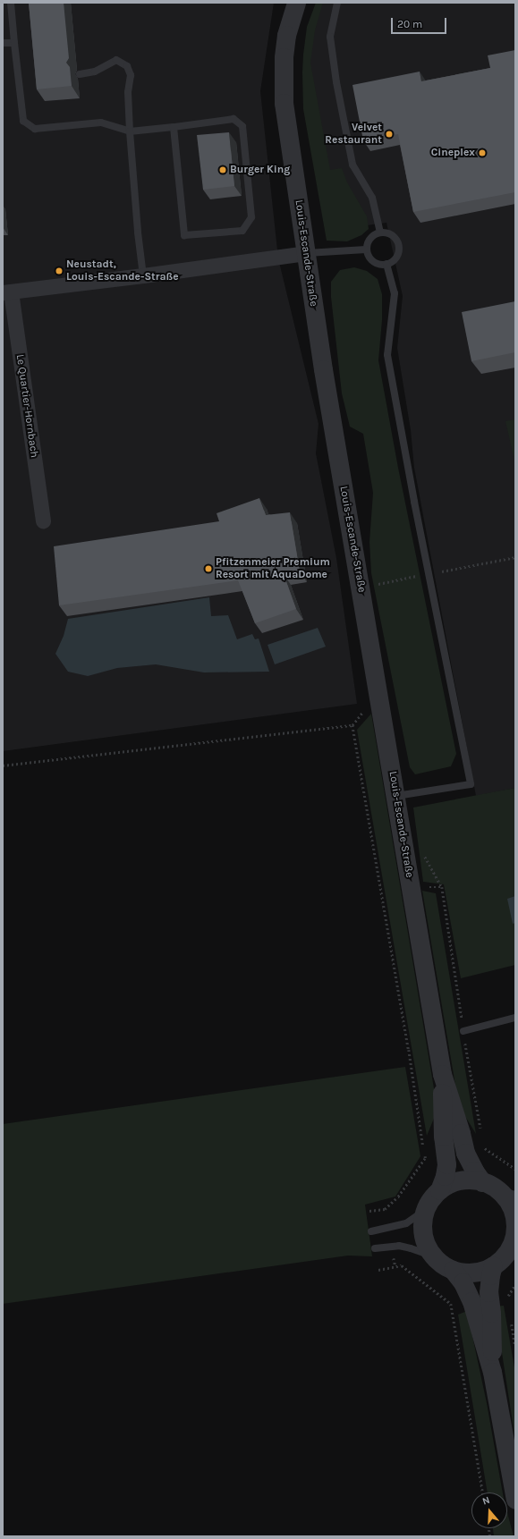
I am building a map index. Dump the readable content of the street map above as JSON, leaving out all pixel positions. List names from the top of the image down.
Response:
{
  "streets": {
    "street": ["Louis-Escande-Straße", "Le Quartier-Hornbach"]
  },
  "crossings": [
    ["Louis-Escande-Straße", "Le Quartier-Hornbach"]
  ],
  "places": [
    "Velvet Restaurant",
    "Cineplex",
    "Burger King",
    "Neustadt, Louis-Escande-Straße",
    "Pfitzenmeier Premium Resort mit AquaDome"
  ],
  "scale_bar": "20 m",
  "north": "top"
}
